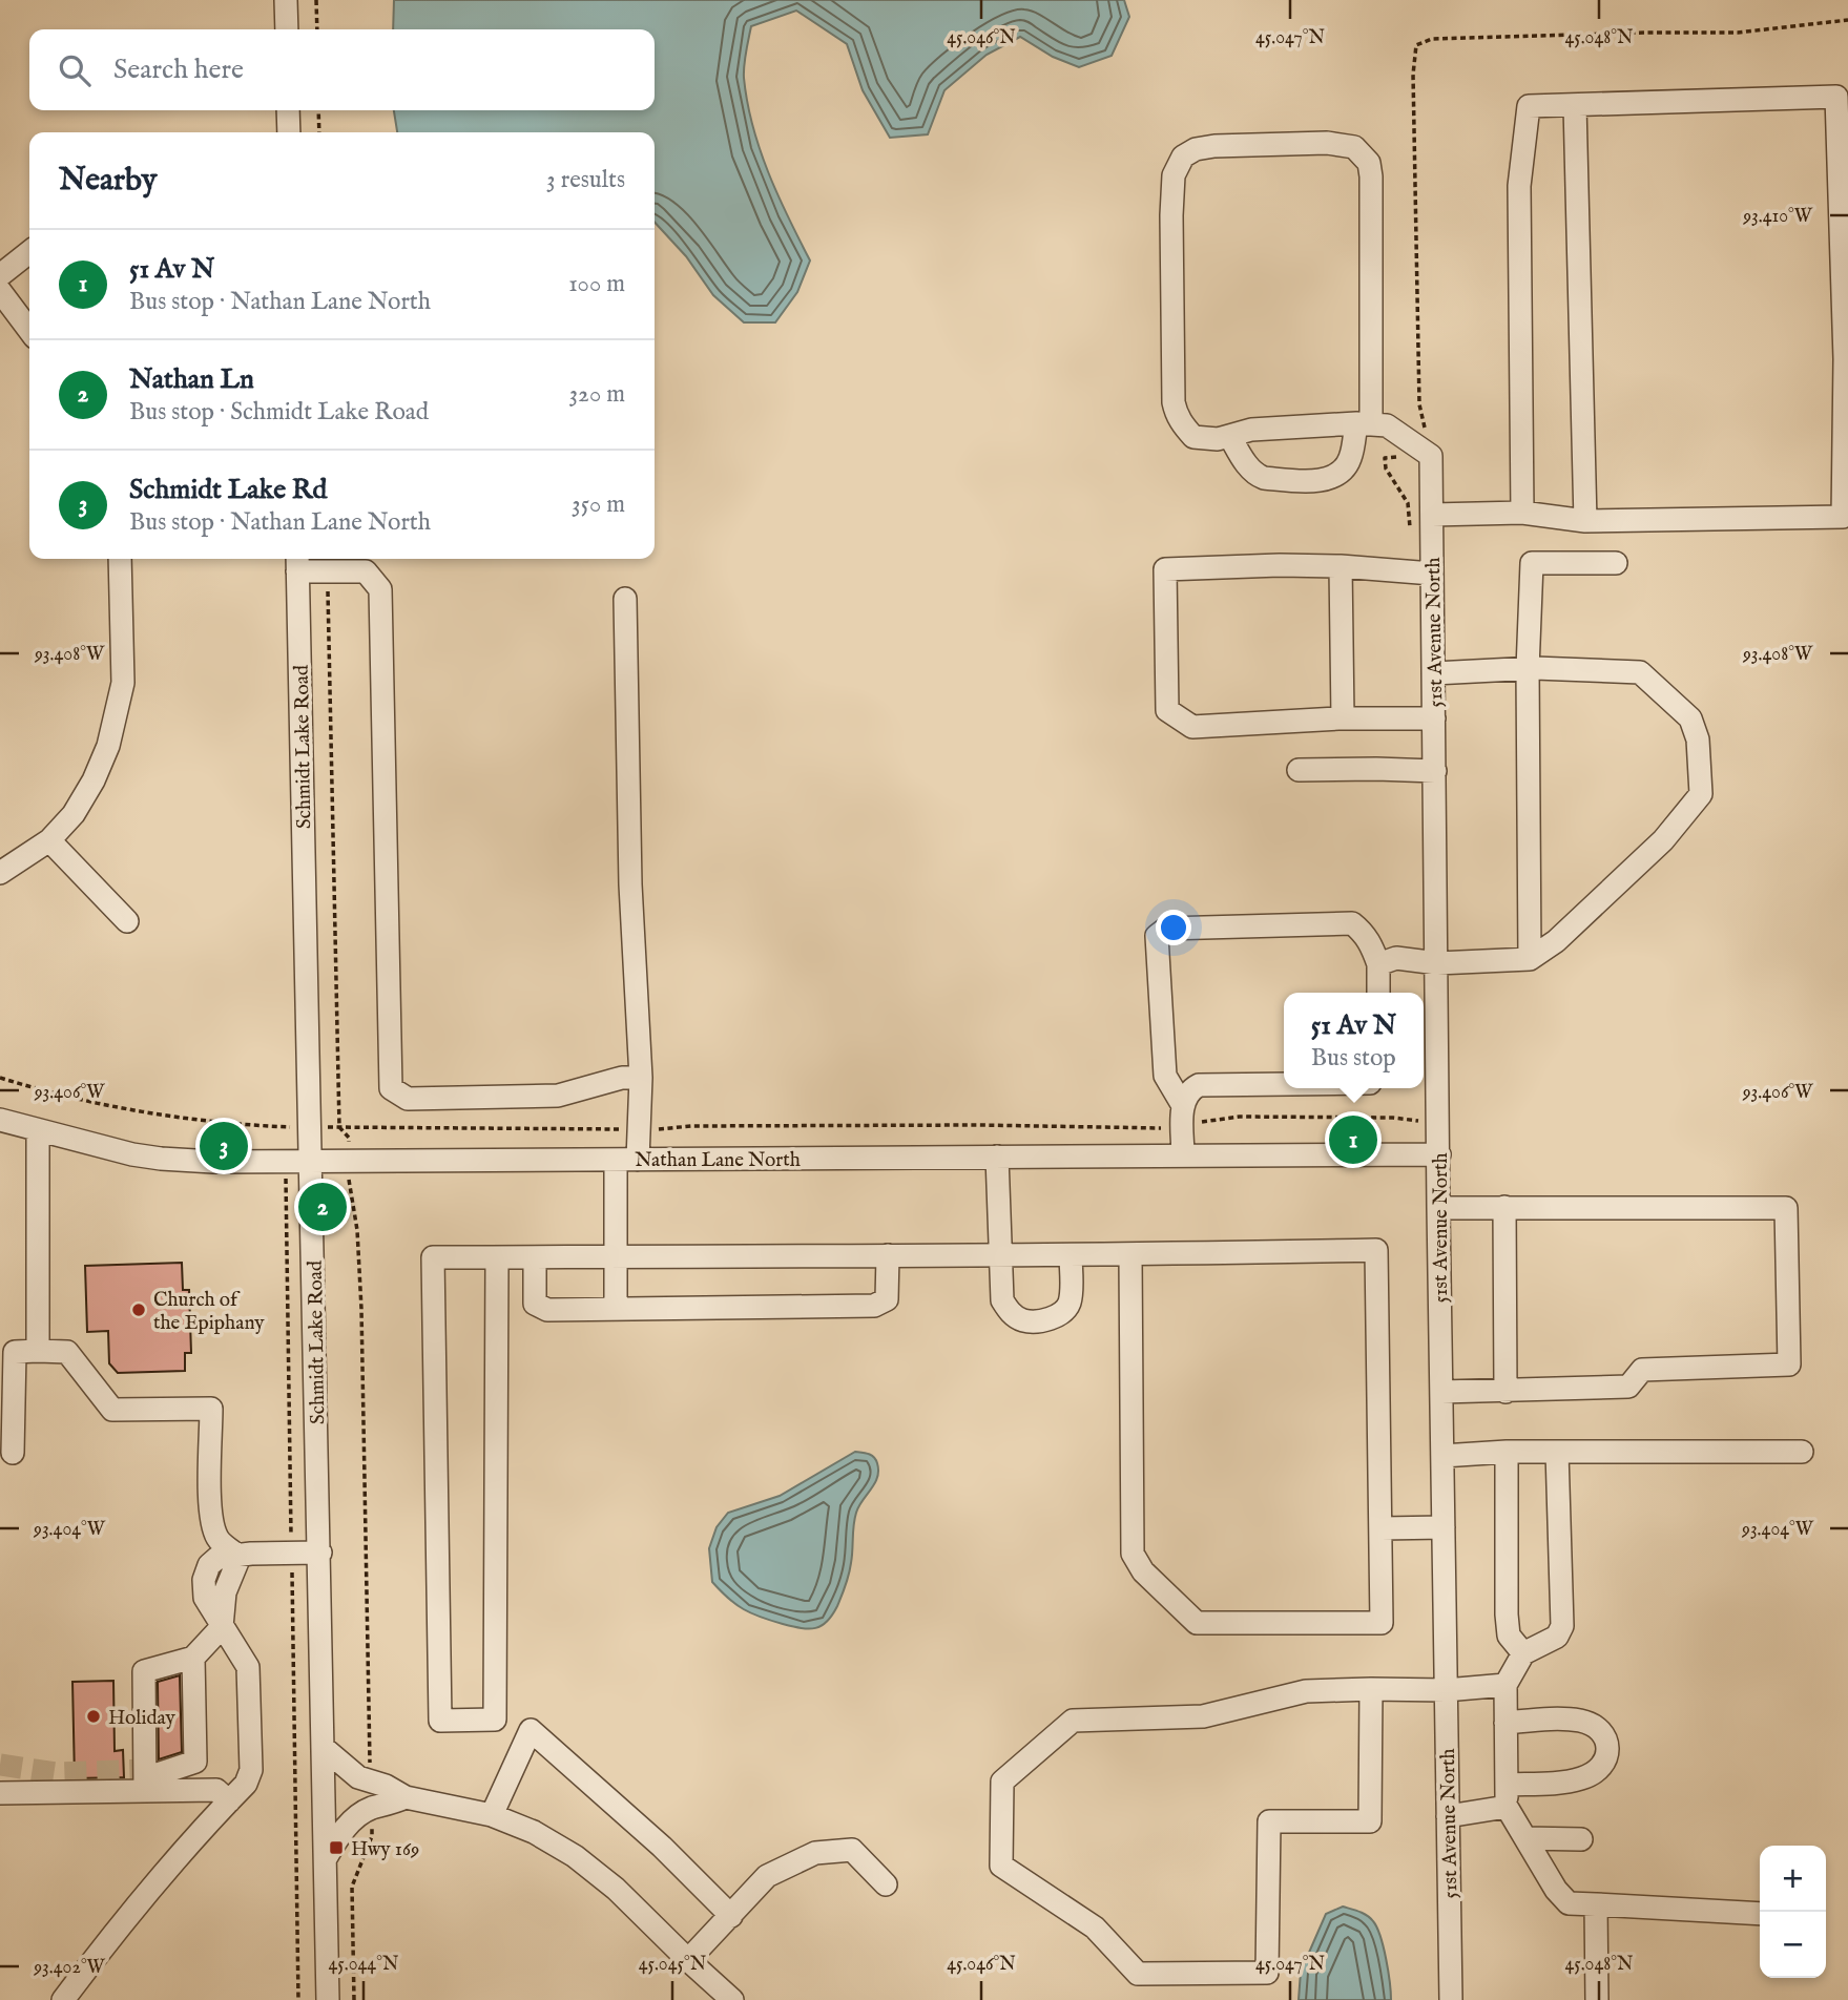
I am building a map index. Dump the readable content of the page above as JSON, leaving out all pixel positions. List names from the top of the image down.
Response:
{
  "streets": {
    "street": ["51st Avenue North", "Schmidt Lake Road", "Nathan Lane North"]
  },
  "crossings": [
    ["51st Avenue North", "Nathan Lane North"],
    ["Schmidt Lake Road", "Nathan Lane North"]
  ],
  "places": {
    "other": ["Church of the Epiphany", "Holiday"],
    "transit": ["Hwy 169"]
  },
  "page": {
    "search": "Search here",
    "heading": ["Nearby", "3 results"],
    "list": [
      {
        "mark": "1",
        "name": "51 Av N",
        "note": "Bus stop · Nathan Lane North",
        "value": "100 m"
      },
      {
        "mark": "2",
        "name": "Nathan Ln",
        "note": "Bus stop · Schmidt Lake Road",
        "value": "320 m"
      },
      {
        "mark": "3",
        "name": "Schmidt Lake Rd",
        "note": "Bus stop · Nathan Lane North",
        "value": "350 m"
      }
    ],
    "popup": ["51 Av N", "Bus stop"],
    "pins": ["1", "3", "2"],
    "map_buttons": ["+", "−"]
  },
  "coordinates": [
    "45.046°N",
    "45.047°N",
    "45.048°N",
    "93.410°W",
    "93.408°W",
    "93.406°W",
    "93.404°W",
    "45.044°N",
    "45.045°N",
    "93.402°W"
  ]
}
